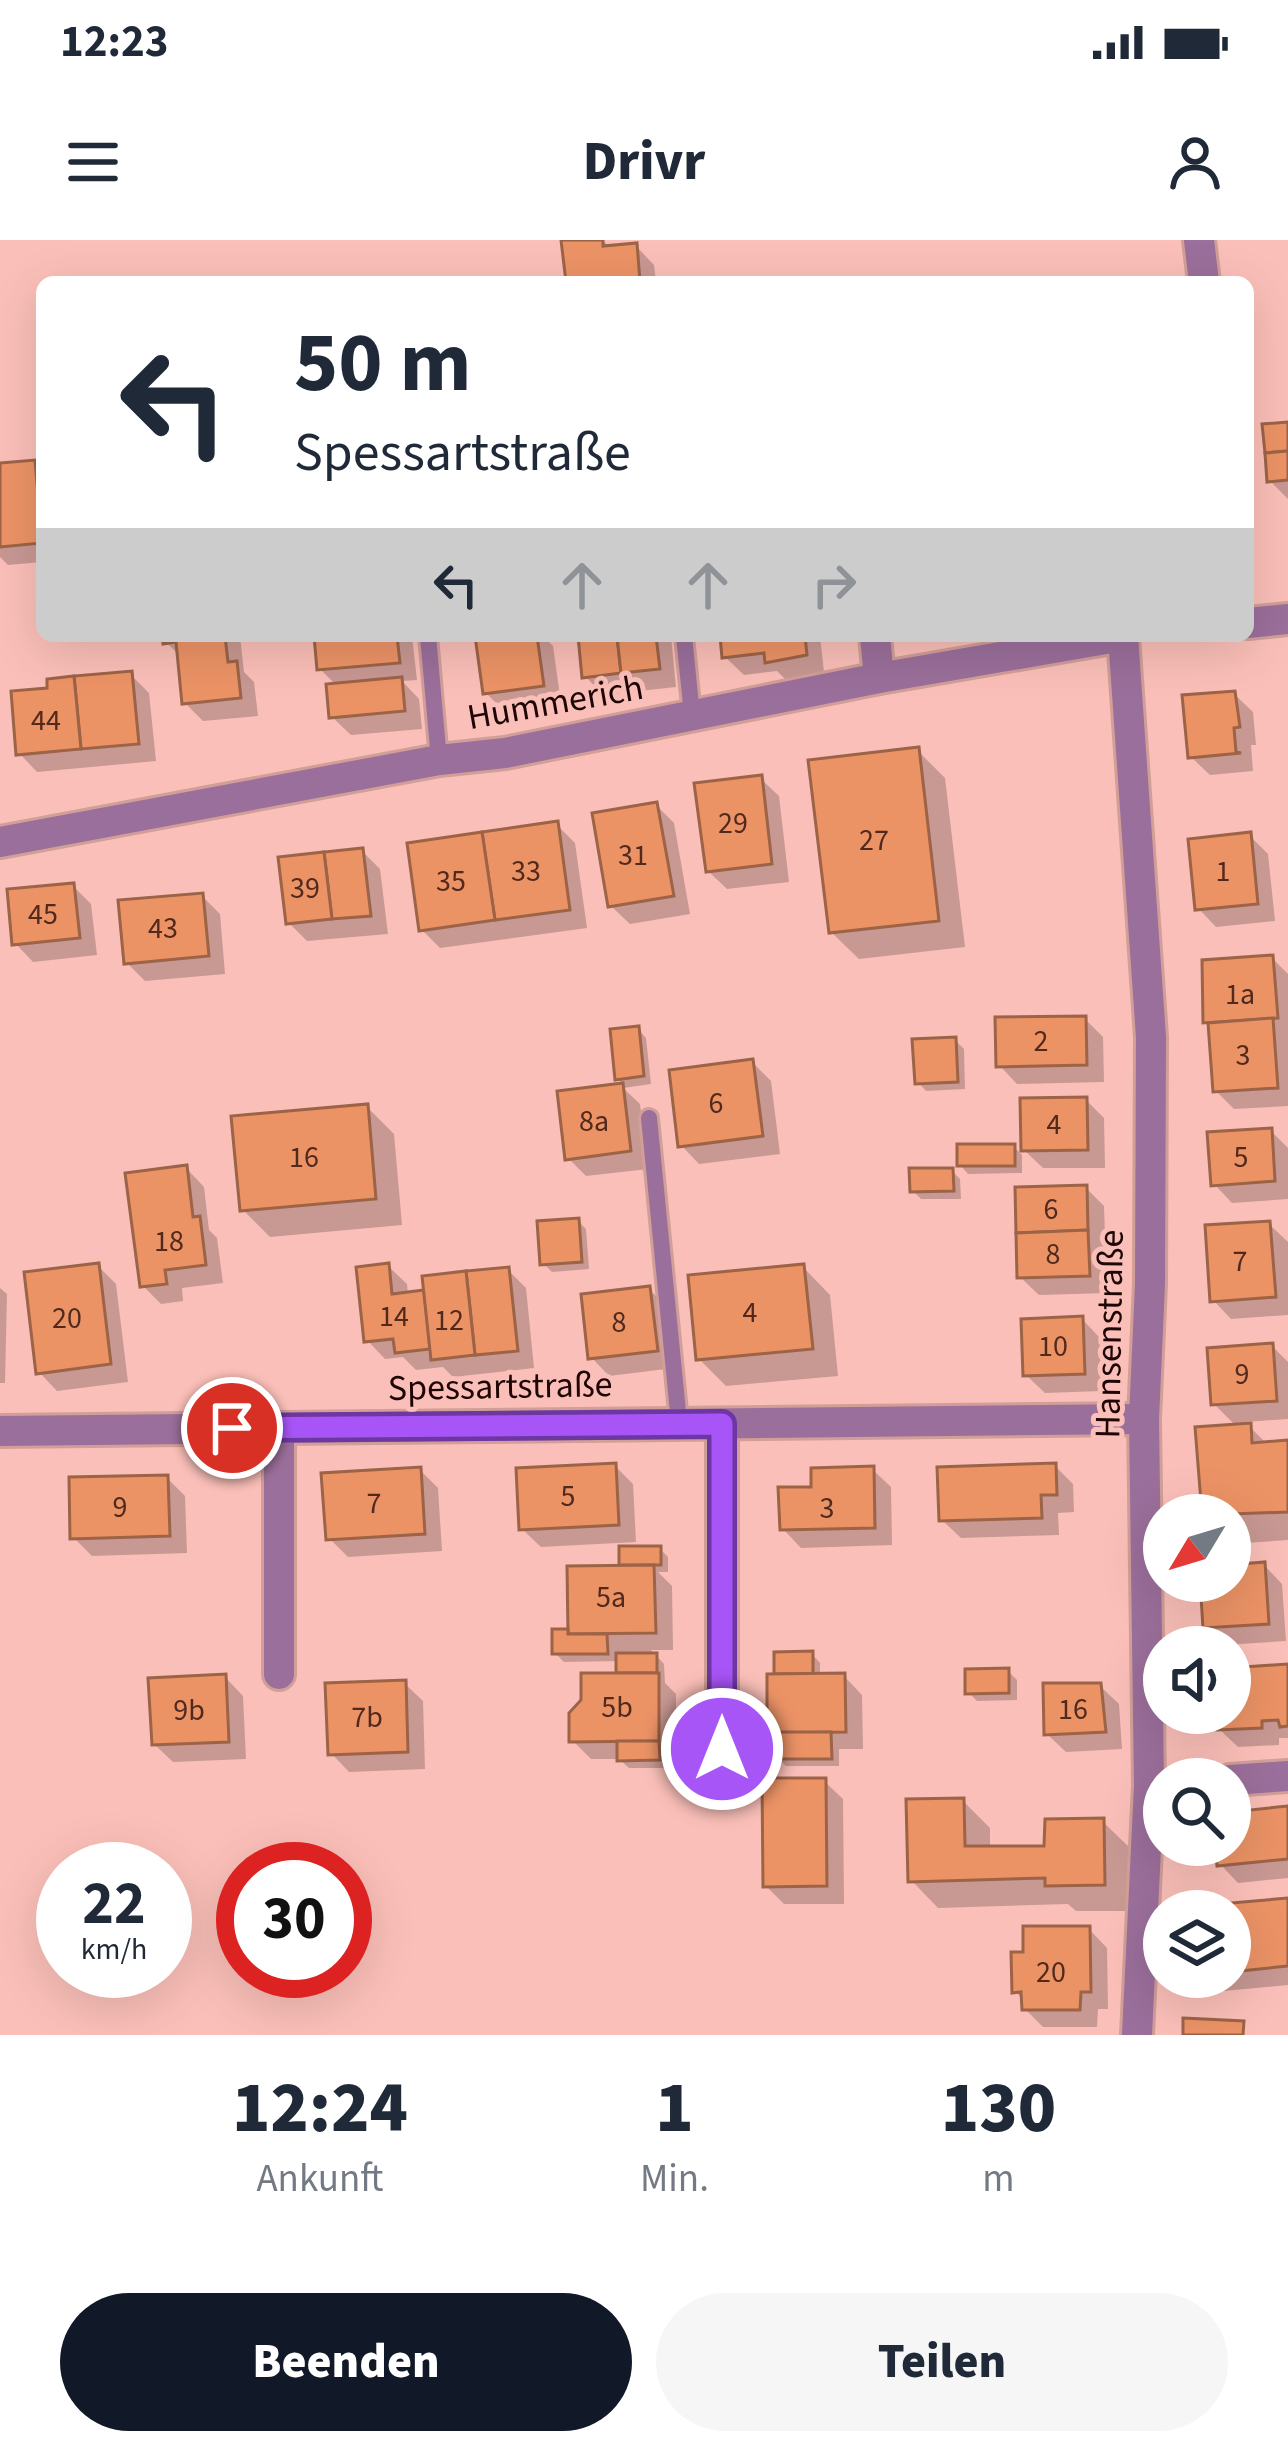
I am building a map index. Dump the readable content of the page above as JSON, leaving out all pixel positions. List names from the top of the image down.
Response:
{
  "streets": {
    "street": ["Hummerich", "Hansenstraße", "Spessartstraße"]
  },
  "crossings": [
    ["Hansenstraße", "Spessartstraße"]
  ],
  "house_numbers": [
    "44",
    "29",
    "27",
    "31",
    "33",
    "1",
    "35",
    "39",
    "45",
    "43",
    "1a",
    "2",
    "3",
    "6",
    "8a",
    "4",
    "16",
    "5",
    "6",
    "18",
    "8",
    "7",
    "4",
    "14",
    "20",
    "12",
    "8",
    "10",
    "9",
    "5",
    "7",
    "9",
    "3",
    "5a",
    "5b",
    "16",
    "9b",
    "7b",
    "20"
  ],
  "north": "bottom left",
  "page": {
    "status": "12:23",
    "header": "Drivr",
    "turn": ["50 m", "Spessartstraße"],
    "speed": "22 km/h",
    "limit": "30",
    "eta": [
      "12:24",
      "Ankunft",
      "1",
      "Min.",
      "130",
      "m"
    ],
    "buttons": ["Beenden", "Teilen"]
  }
}
